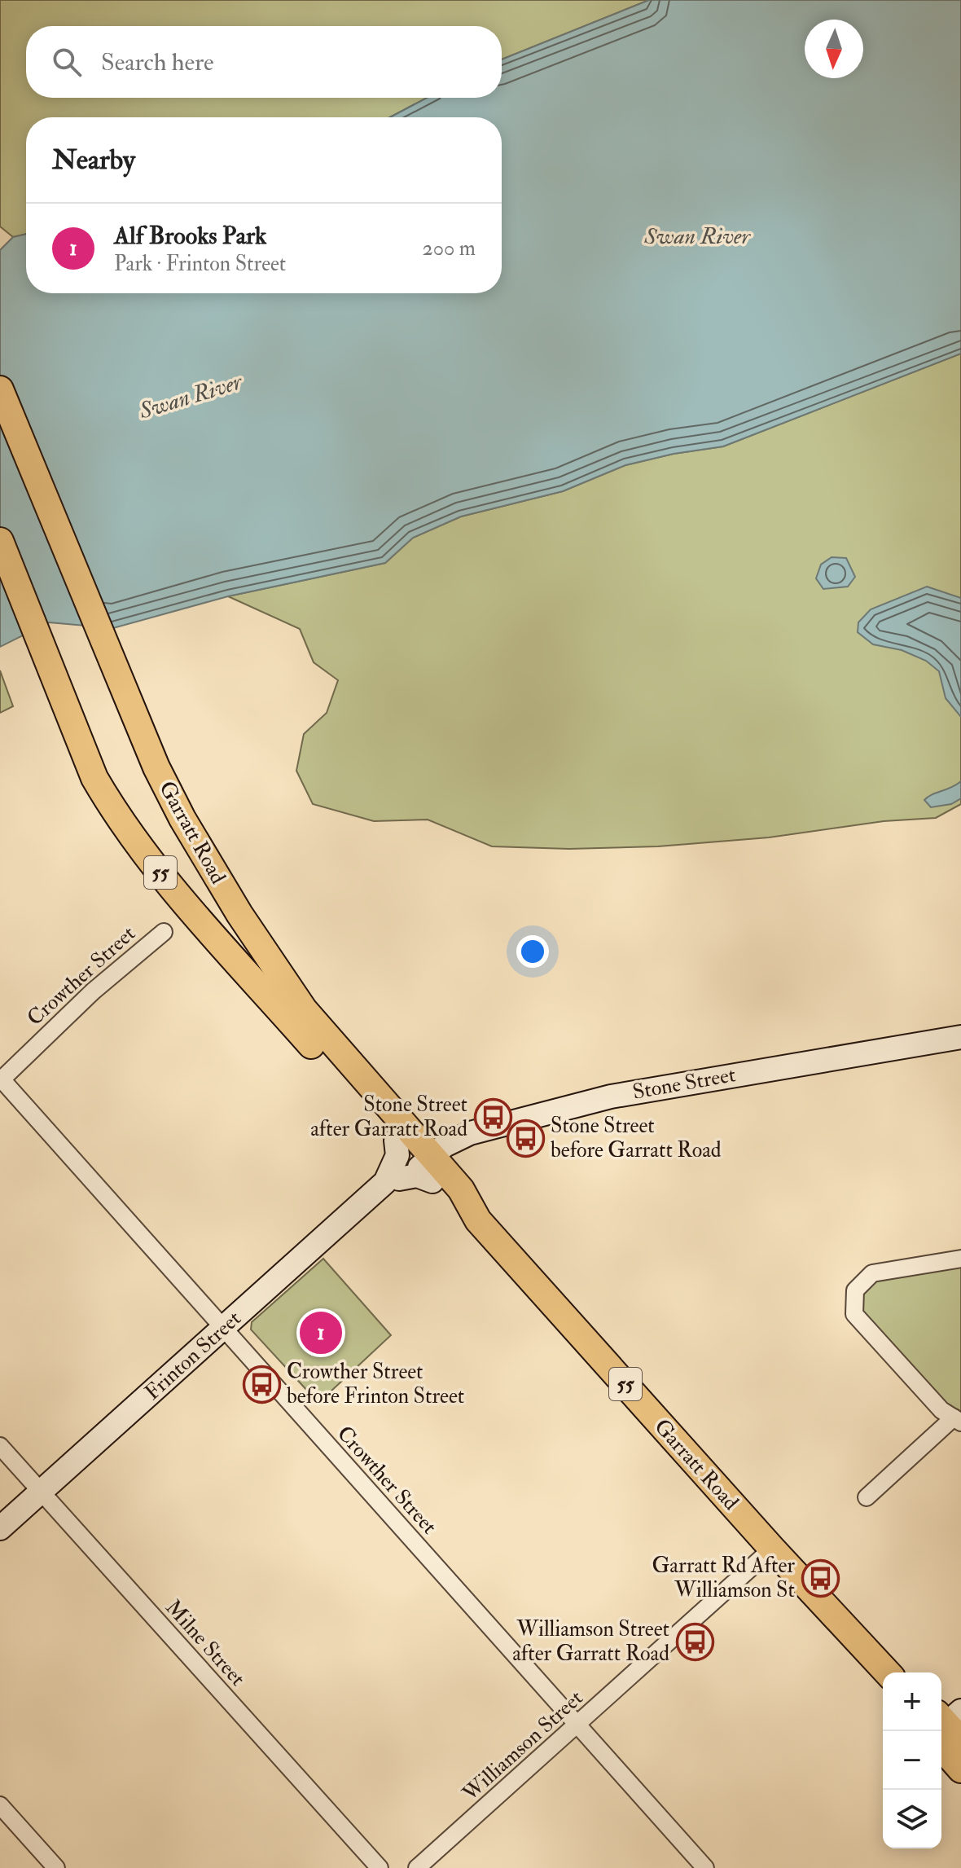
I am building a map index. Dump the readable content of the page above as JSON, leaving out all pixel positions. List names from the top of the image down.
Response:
{
  "streets": {
    "main road": ["Garratt Road", "55"],
    "street": [
      "Crowther Street",
      "Stone Street",
      "Frinton Street",
      "Milne Street",
      "Williamson Street"
    ]
  },
  "crossings": [
    ["Garratt Road", "Stone Street"],
    ["Garratt Road", "Frinton Street"],
    ["Garratt Road", "Williamson Street"],
    ["Crowther Street", "Frinton Street"],
    ["Crowther Street", "Williamson Street"],
    ["Frinton Street", "Milne Street"]
  ],
  "water": ["Swan River"],
  "places": {
    "bus stop": [
      "Stone Street after Garratt Road",
      "Stone Street before Garratt Road",
      "Crowther Street before Frinton Street",
      "Garratt Rd After Williamson St",
      "Williamson Street after Garratt Road"
    ]
  },
  "north": "bottom",
  "page": {
    "search": "Search here",
    "heading": "Nearby",
    "list": [
      {
        "mark": "1",
        "name": "Alf Brooks Park",
        "note": "Park · Frinton Street",
        "value": "200 m"
      }
    ],
    "pins": "1",
    "map_buttons": ["+", "−"]
  }
}
